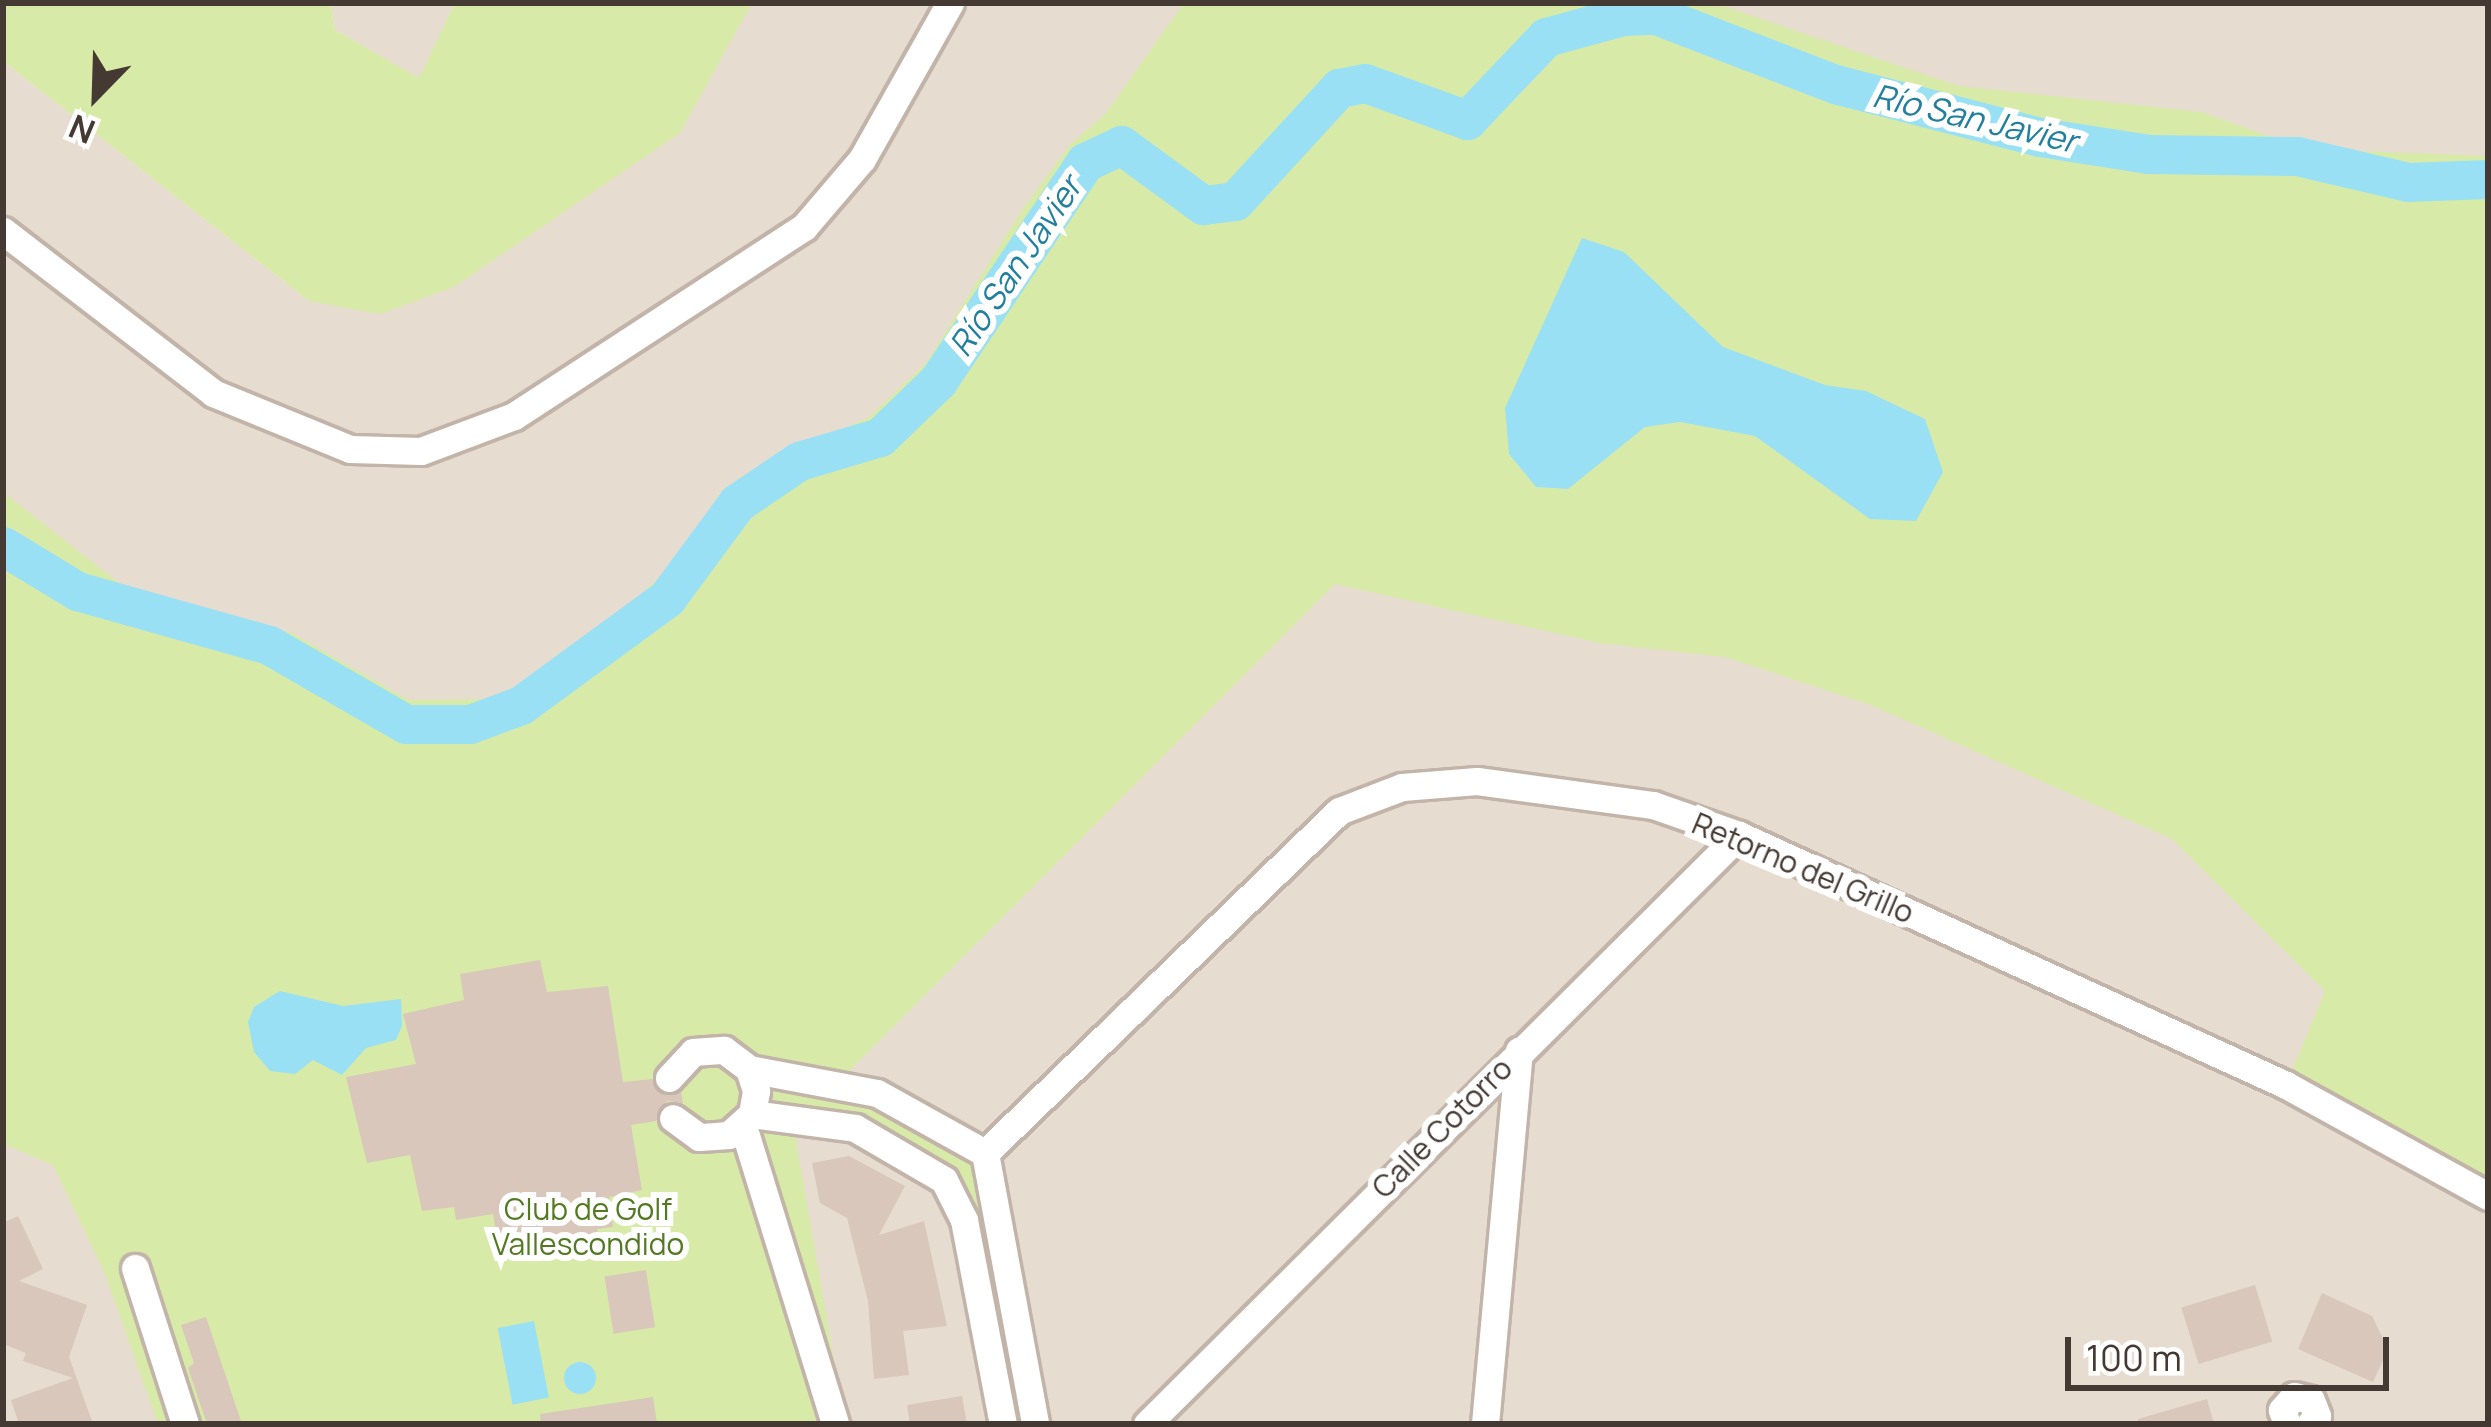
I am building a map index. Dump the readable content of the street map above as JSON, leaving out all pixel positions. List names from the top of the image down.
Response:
{
  "streets": {
    "street": ["Retorno del Grillo", "Calle Cotorro"]
  },
  "crossings": [
    ["Retorno del Grillo", "Calle Cotorro"]
  ],
  "water": ["Río San Javier"],
  "parks": ["Club de Golf Vallescondido"],
  "scale_bar": "100 m",
  "north": "bottom left"
}
